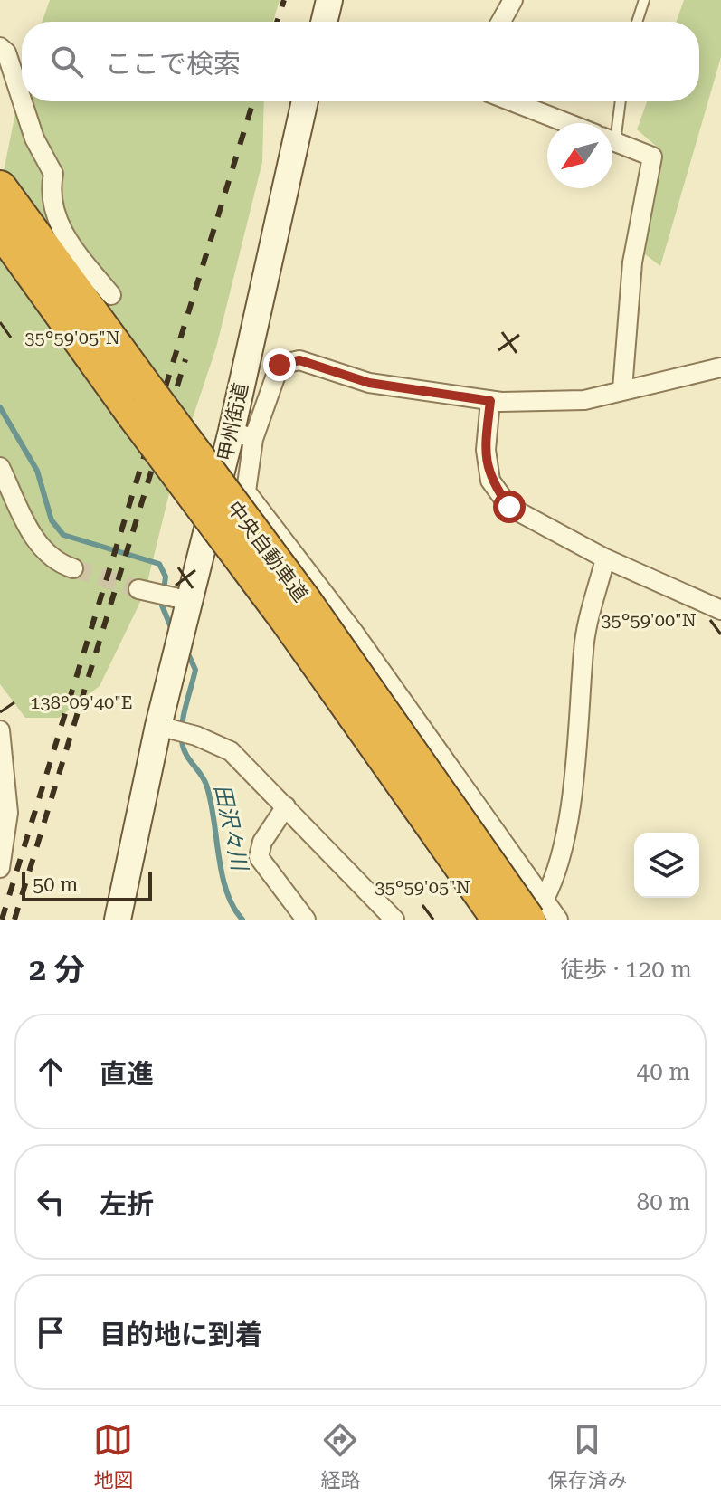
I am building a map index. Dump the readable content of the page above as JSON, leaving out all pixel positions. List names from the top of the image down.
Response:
{
  "streets": {
    "highway": ["中央自動車道"],
    "main road": ["甲州街道"]
  },
  "water": ["田沢々川"],
  "scale_bar": "50 m",
  "north": "bottom left",
  "page": {
    "search": "ここで検索",
    "scale": "50 m",
    "heading": ["2 分", "徒歩 · 120 m"],
    "list": [
      ["直進", "40 m"],
      ["左折", "80 m"],
      "目的地に到着"
    ],
    "nav": ["地図", "経路", "保存済み"]
  },
  "coordinates": ["35°59'05\"N", "35°59'00\"N", "138°09'40\"E"]
}
